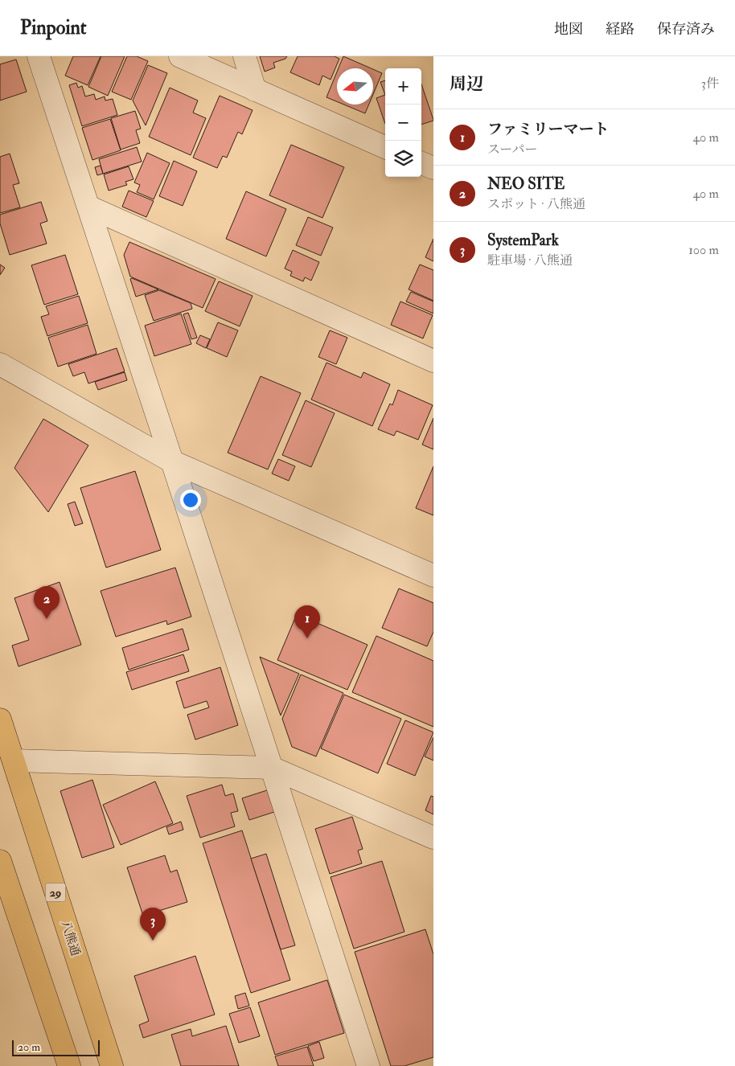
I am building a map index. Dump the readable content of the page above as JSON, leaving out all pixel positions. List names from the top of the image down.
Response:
{
  "streets": {
    "main road": ["29", "八熊通"]
  },
  "scale_bar": "20 m",
  "north": "left",
  "page": {
    "header": "Pinpoint",
    "nav": ["地図", "経路", "保存済み"],
    "heading": ["周辺", "3件"],
    "map_buttons": ["+", "−"],
    "list": [
      {
        "mark": "1",
        "name": "ファミリーマート",
        "note": "スーパー",
        "value": "40 m"
      },
      {
        "mark": "2",
        "name": "NEO SITE",
        "note": "スポット · 八熊通",
        "value": "40 m"
      },
      {
        "mark": "3",
        "name": "SystemPark",
        "note": "駐車場 · 八熊通",
        "value": "100 m"
      }
    ],
    "pins": ["2", "1", "3"],
    "scale": "20 m"
  }
}
